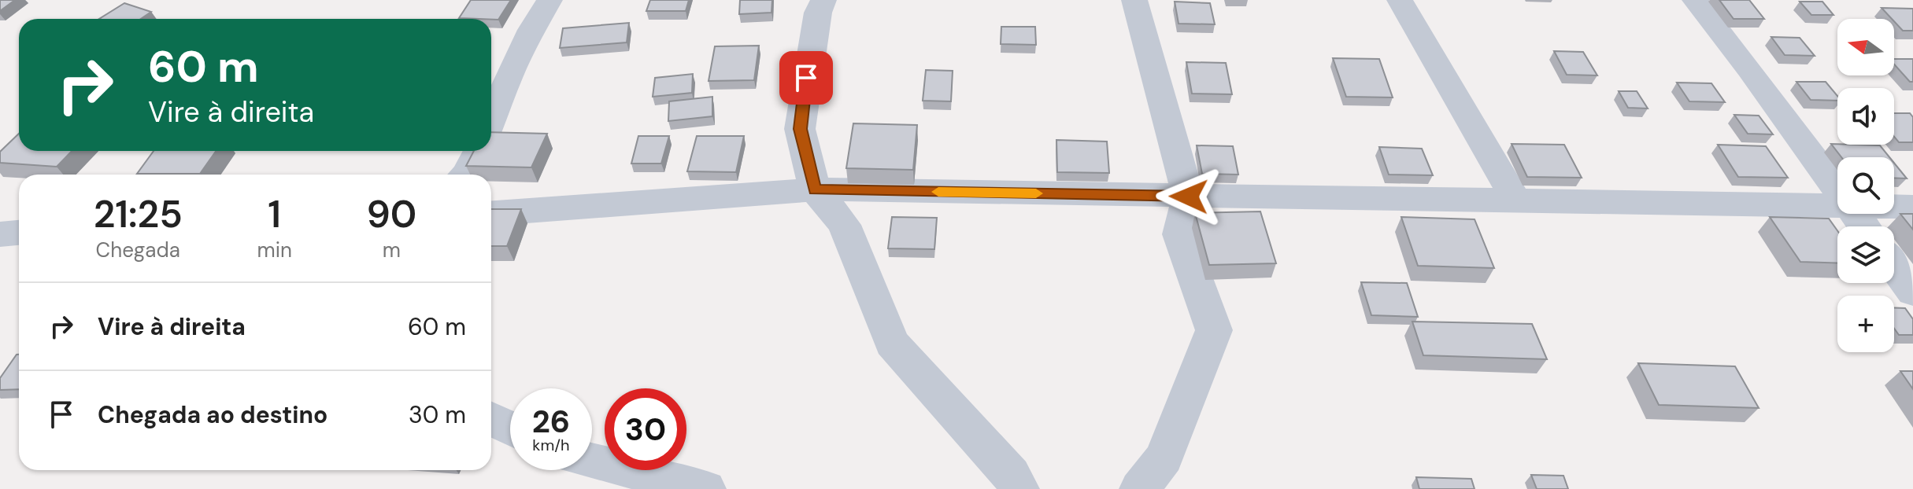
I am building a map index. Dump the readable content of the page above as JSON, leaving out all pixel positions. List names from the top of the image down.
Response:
{
  "north": "left",
  "page": {
    "map_buttons": "+",
    "turn": ["60 m", "Vire à direita"],
    "eta": [
      "21:25",
      "Chegada",
      "1",
      "min",
      "90",
      "m"
    ],
    "list": [
      {
        "name": "Vire à direita",
        "value": "60 m"
      },
      {
        "name": "Chegada ao destino",
        "value": "30 m"
      }
    ],
    "speed": "26 km/h",
    "limit": "30"
  }
}
